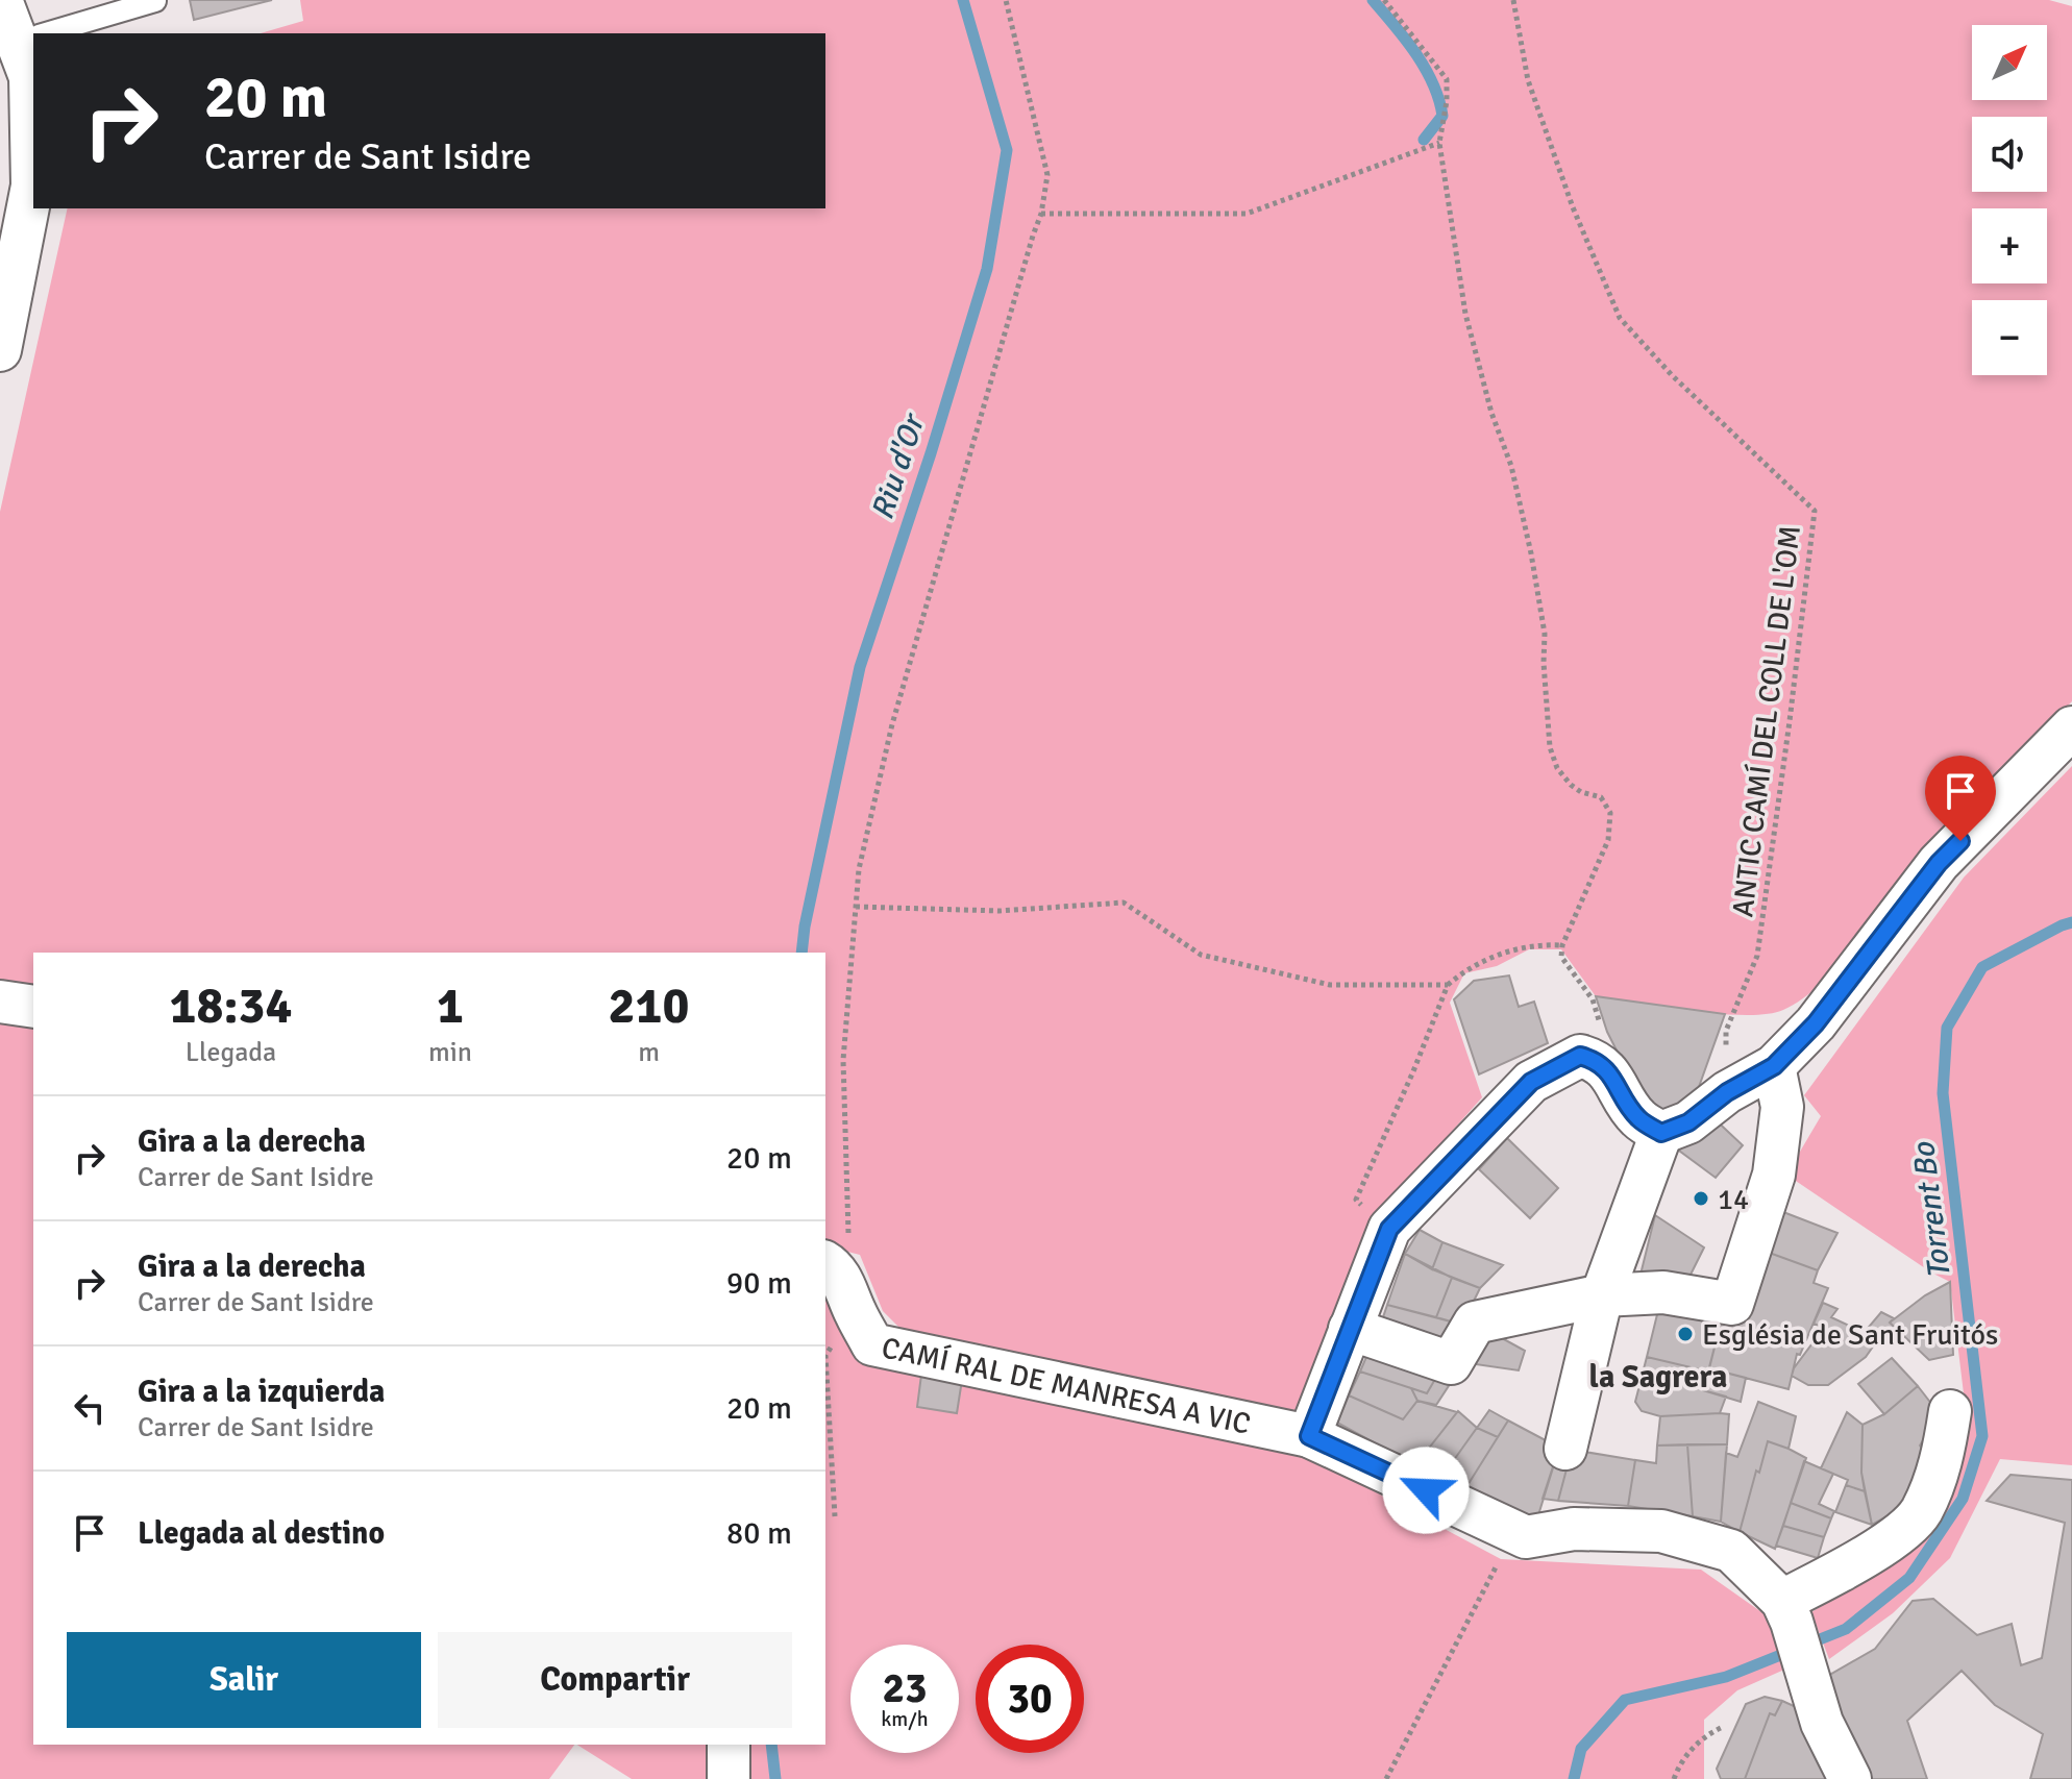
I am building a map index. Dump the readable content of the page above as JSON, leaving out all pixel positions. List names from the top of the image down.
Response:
{
  "streets": {
    "street": ["CAMÍ RAL DE MANRESA A VIC"],
    "path": ["ANTIC CAMÍ DEL COLL DE L'OM"]
  },
  "districts": ["la Sagrera"],
  "water": ["Riu d'Or", "Torrent Bo"],
  "places": ["14", "Església de Sant Fruitós"],
  "north": "top right",
  "page": {
    "map_buttons": ["+", "−"],
    "turn": ["20 m", "Carrer de Sant Isidre"],
    "eta": [
      "18:34",
      "Llegada",
      "1",
      "min",
      "210",
      "m"
    ],
    "list": [
      {
        "name": "Gira a la derecha",
        "note": "Carrer de Sant Isidre",
        "value": "20 m"
      },
      {
        "name": "Gira a la derecha",
        "note": "Carrer de Sant Isidre",
        "value": "90 m"
      },
      {
        "name": "Gira a la izquierda",
        "note": "Carrer de Sant Isidre",
        "value": "20 m"
      },
      {
        "name": "Llegada al destino",
        "value": "80 m"
      }
    ],
    "buttons": ["Salir", "Compartir"],
    "speed": "23 km/h",
    "limit": "30"
  }
}
